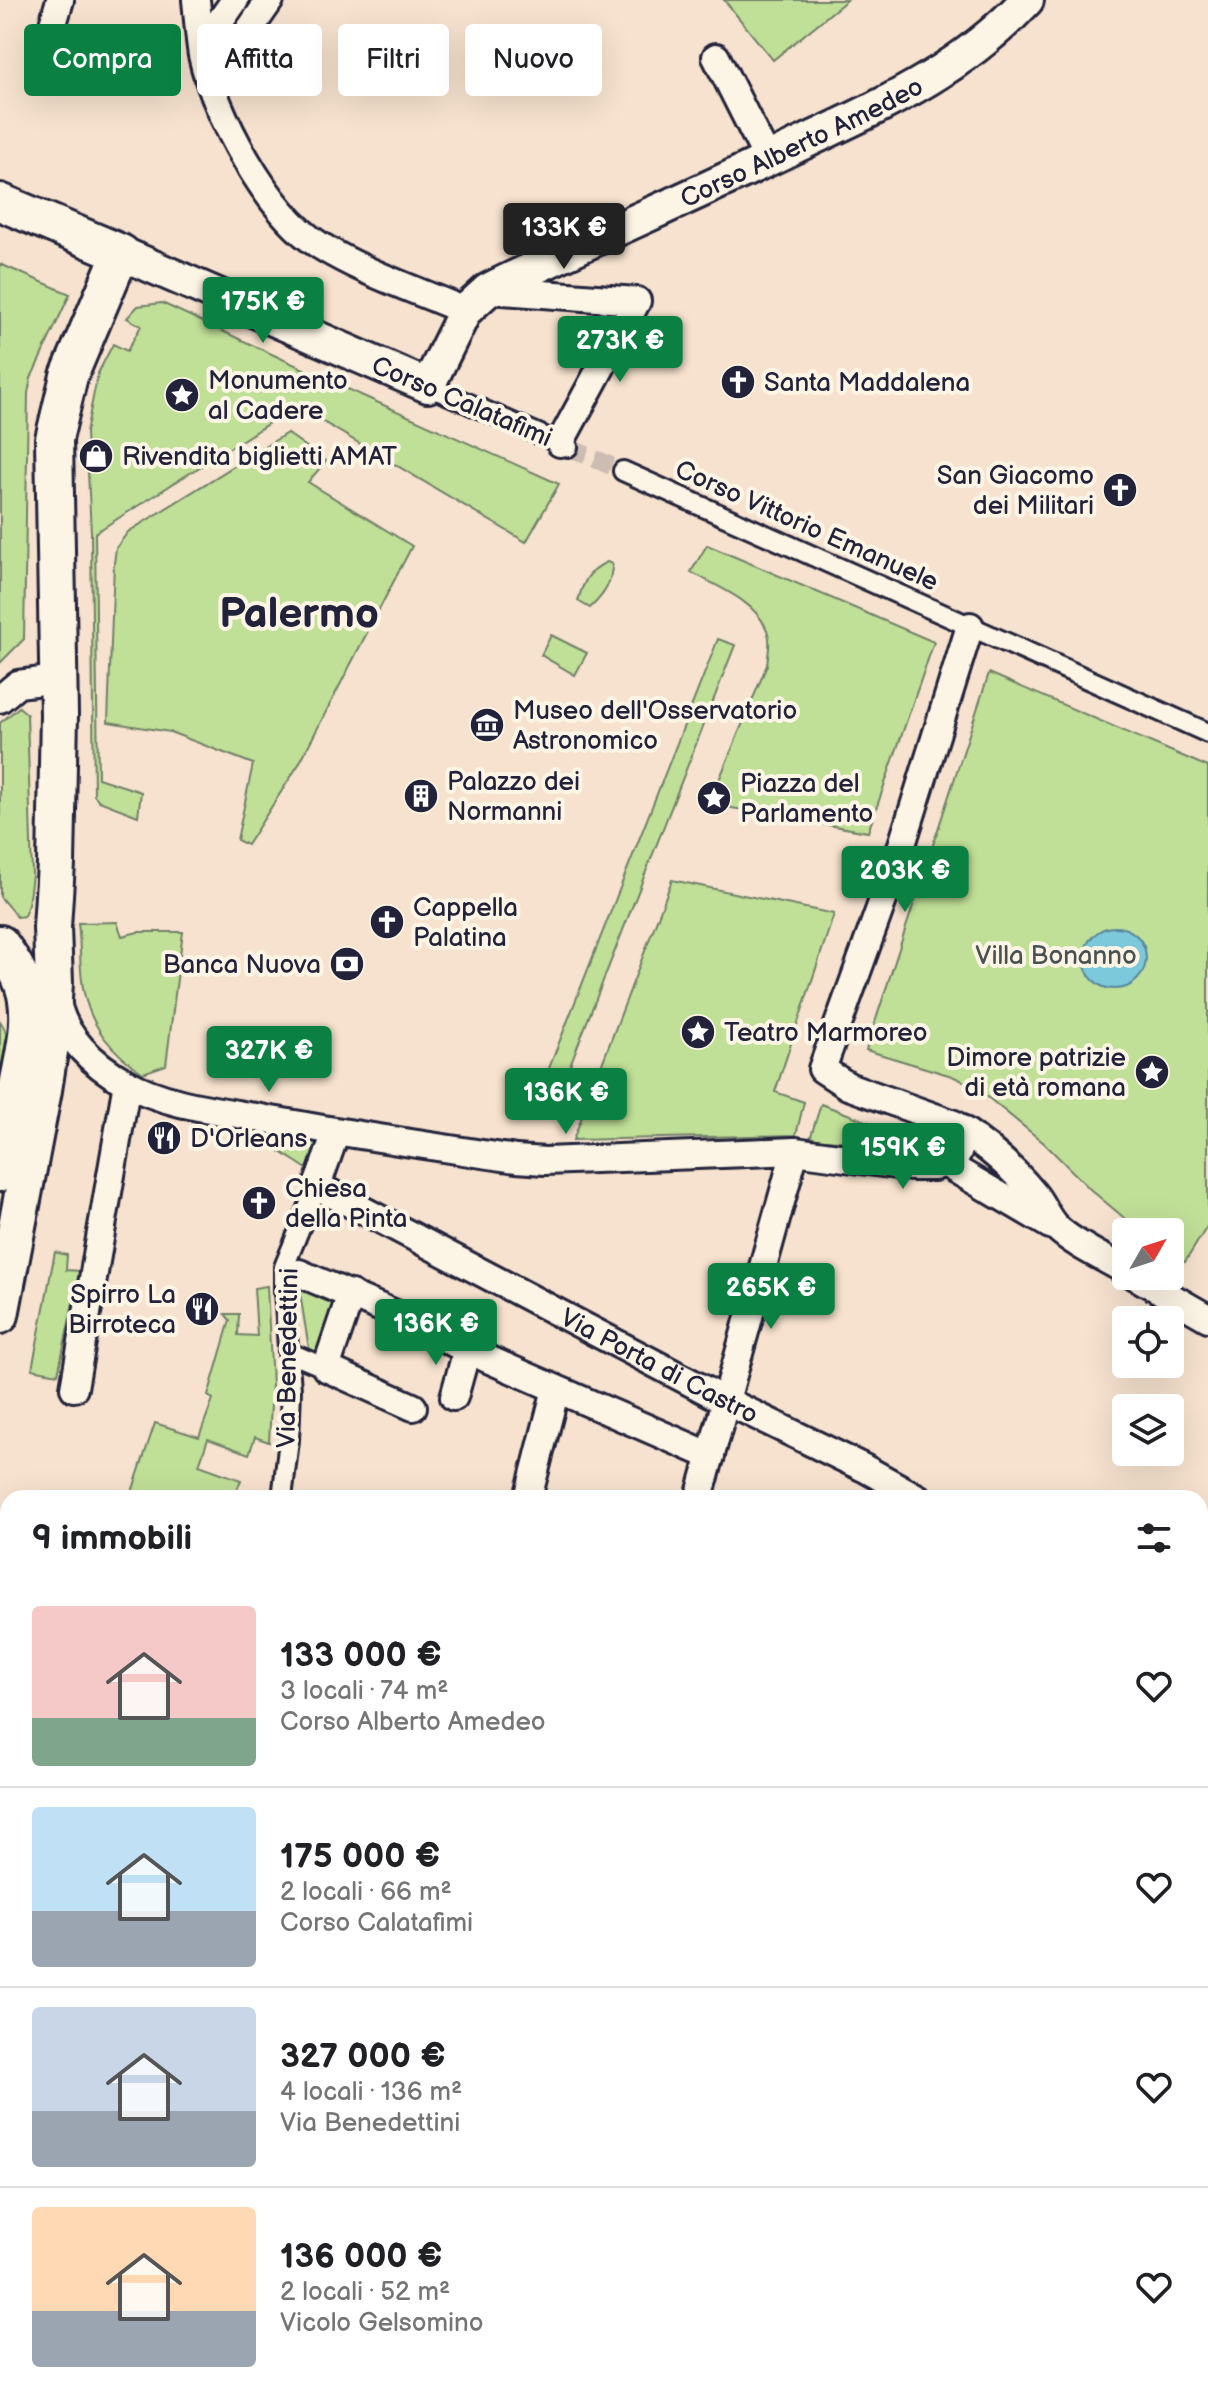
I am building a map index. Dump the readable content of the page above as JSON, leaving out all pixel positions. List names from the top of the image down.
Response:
{
  "streets": {
    "main road": ["Corso Calatafimi"],
    "street": [
      "Corso Alberto Amedeo",
      "Corso Vittorio Emanuele",
      "Via Benedettini",
      "Via Porta di Castro"
    ]
  },
  "crossings": [
    ["Via Benedettini", "Via Porta di Castro"]
  ],
  "districts": ["Palermo"],
  "parks": ["Villa Bonanno"],
  "places": {
    "church": [
      "Santa Maddalena",
      "San Giacomo dei Militari",
      "Cappella Palatina",
      "Chiesa della Pinta"
    ],
    "place": [
      "Monumento al Cadere",
      "Piazza del Parlamento",
      "Teatro Marmoreo",
      "Dimore patrizie di età romana"
    ],
    "shop": ["Rivendita biglietti AMAT"],
    "museum": ["Museo dell'Osservatorio Astronomico"],
    "building": ["Palazzo dei Normanni"],
    "bank": ["Banca Nuova"],
    "restaurant": ["D'Orleans", "Spirro La Birroteca"]
  },
  "north": "top right",
  "page": {
    "chip": [
      "Compra",
      "Affitta",
      "Filtri",
      "Nuovo"
    ],
    "price": [
      "133K €",
      "175K €",
      "273K €",
      "203K €",
      "327K €",
      "136K €",
      "159K €",
      "265K €",
      "136K €"
    ],
    "heading": "9 immobili",
    "list": [
      {
        "name": "133 000 €",
        "note": "3 locali · 74 m² · Corso Alberto Amedeo"
      },
      {
        "name": "175 000 €",
        "note": "2 locali · 66 m² · Corso Calatafimi"
      },
      {
        "name": "327 000 €",
        "note": "4 locali · 136 m² · Via Benedettini"
      },
      {
        "name": "136 000 €",
        "note": "2 locali · 52 m² · Vicolo Gelsomino"
      }
    ]
  }
}
